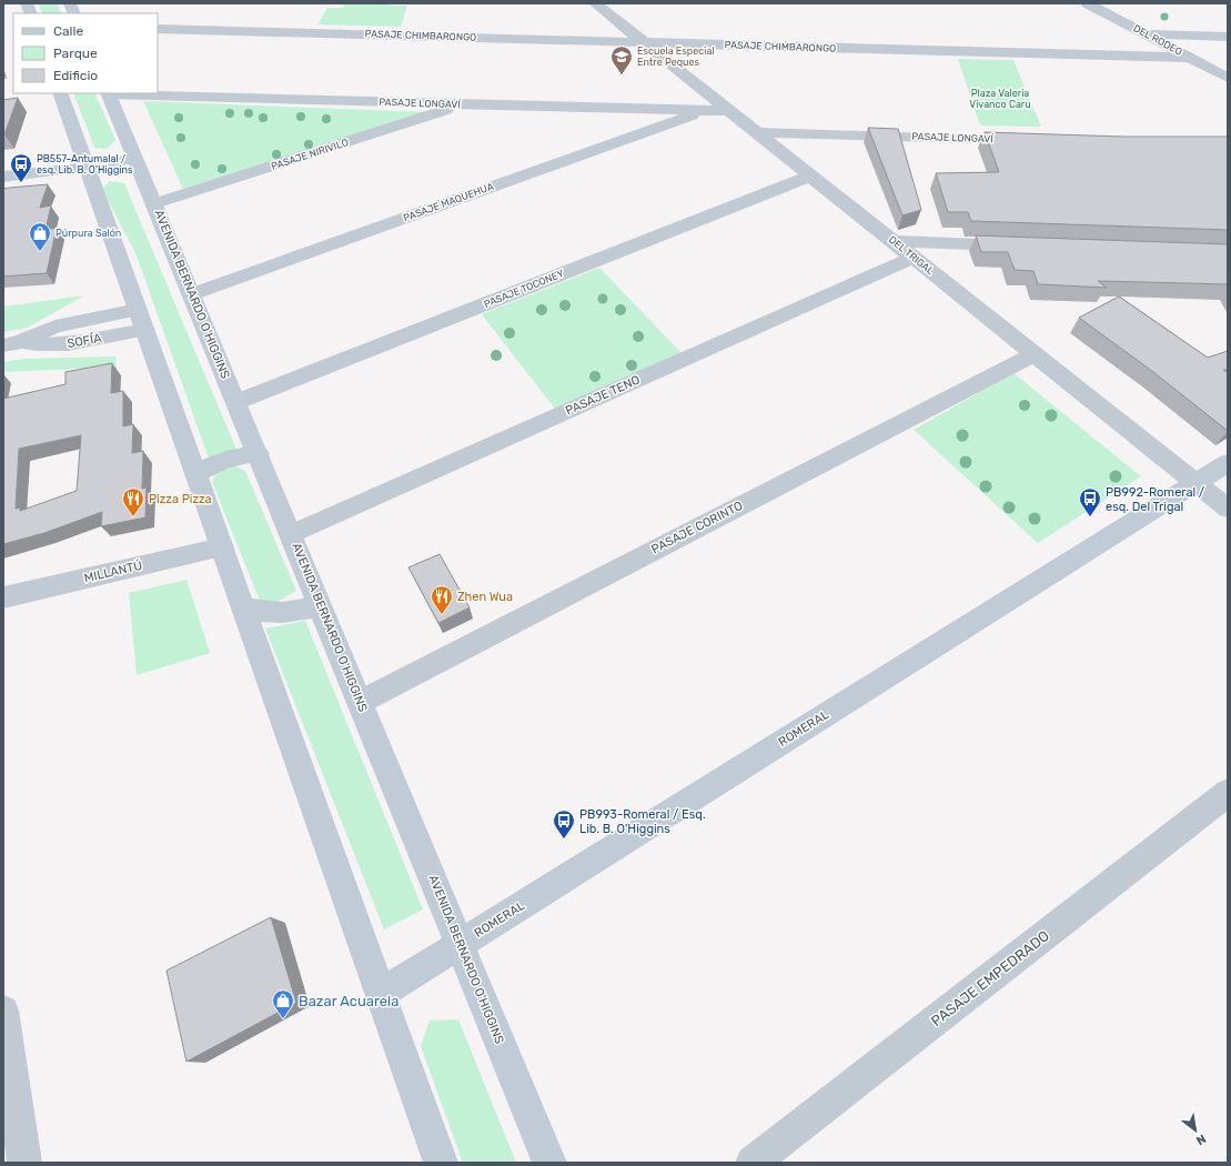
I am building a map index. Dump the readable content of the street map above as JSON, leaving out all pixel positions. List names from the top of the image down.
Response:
{
  "streets": {
    "main road": ["AVENIDA BERNARDO O'HIGGINS", "ROMERAL"],
    "street": [
      "PASAJE CHIMBARONGO",
      "DEL RODEO",
      "PASAJE LONGAVÍ",
      "PASAJE NIRIVILO",
      "PASAJE MAQUEHUA",
      "DEL TRIGAL",
      "PASAJE TOCONEY",
      "SOFÍA",
      "PASAJE TENO",
      "PASAJE CORINTO",
      "MILLANTÚ",
      "PASAJE EMPEDRADO"
    ]
  },
  "crossings": [
    ["PASAJE CHIMBARONGO", "DEL RODEO"],
    ["PASAJE CHIMBARONGO", "DEL TRIGAL"],
    ["PASAJE LONGAVÍ", "PASAJE NIRIVILO"],
    ["PASAJE LONGAVÍ", "PASAJE MAQUEHUA"],
    ["PASAJE LONGAVÍ", "DEL TRIGAL"],
    ["PASAJE LONGAVÍ", "AVENIDA BERNARDO O'HIGGINS"],
    ["PASAJE NIRIVILO", "AVENIDA BERNARDO O'HIGGINS"],
    ["PASAJE MAQUEHUA", "AVENIDA BERNARDO O'HIGGINS"],
    ["DEL TRIGAL", "PASAJE TOCONEY"],
    ["DEL TRIGAL", "PASAJE TENO"],
    ["DEL TRIGAL", "PASAJE CORINTO"],
    ["DEL TRIGAL", "ROMERAL"],
    ["PASAJE TOCONEY", "AVENIDA BERNARDO O'HIGGINS"],
    ["AVENIDA BERNARDO O'HIGGINS", "PASAJE TENO"],
    ["AVENIDA BERNARDO O'HIGGINS", "PASAJE CORINTO"],
    ["AVENIDA BERNARDO O'HIGGINS", "ROMERAL"]
  ],
  "parks": ["Plaza Valeria Vivanco Caru"],
  "places": {
    "school or university": ["Escuela Especial Entre Peques"],
    "bus stop": ["PB557-Antumalal / esq. Lib. B. O'Higgins", "PB992-Romeral / esq. Del Trigal", "PB993-Romeral / Esq. Lib. B. O'Higgins"],
    "shop": ["Púrpura Salón", "Bazar Acuarela"],
    "restaurant": ["Pizza Pizza", "Zhen Wua"]
  },
  "legend": ["Calle", "Parque", "Edificio"],
  "north": "bottom right"
}
